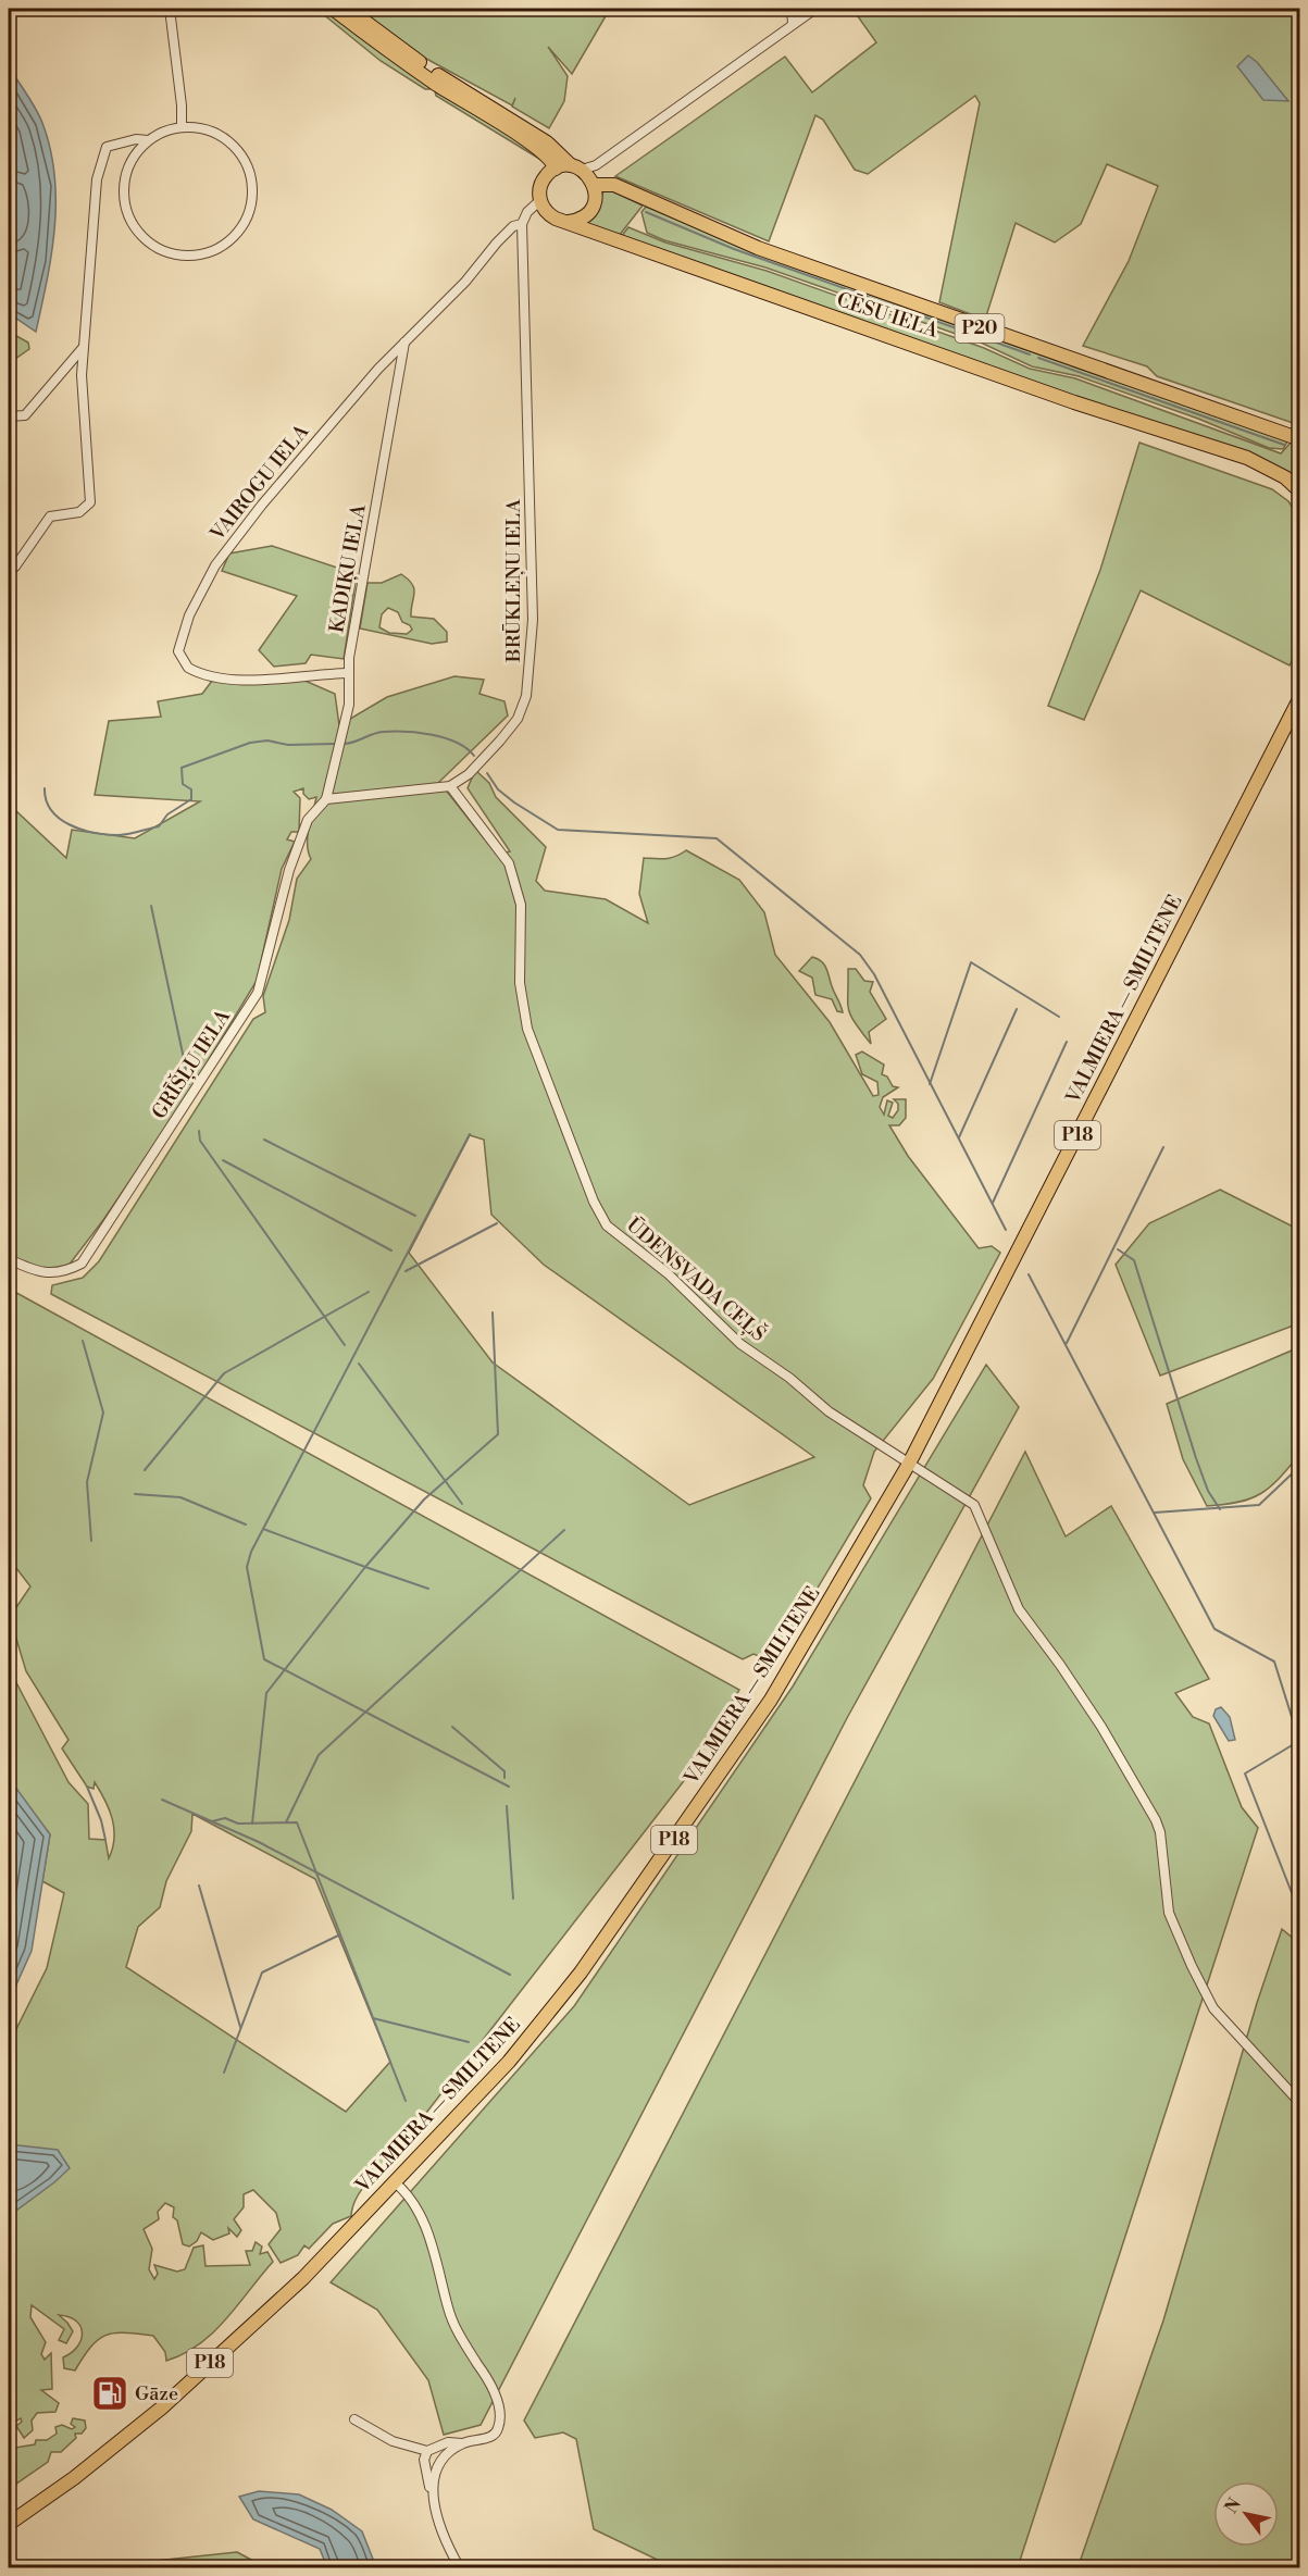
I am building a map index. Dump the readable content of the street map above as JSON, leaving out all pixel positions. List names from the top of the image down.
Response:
{
  "streets": {
    "main road": [
      "CĒSU IELA",
      "P20",
      "VALMIERA — SMILTENE",
      "P18"
    ],
    "street": [
      "VAIROGU IELA",
      "KADIĶU IELA",
      "BRŪKLEŅU IELA",
      "GRĪŠĻU IELA",
      "ŪDENSVADA CEĻŠ"
    ]
  },
  "crossings": [
    ["VAIROGU IELA", "KADIĶU IELA"],
    ["VAIROGU IELA", "BRŪKLEŅU IELA"],
    ["KADIĶU IELA", "GRĪŠĻU IELA"],
    ["BRŪKLEŅU IELA", "ŪDENSVADA CEĻŠ"],
    ["VALMIERA — SMILTENE", "ŪDENSVADA CEĻŠ"]
  ],
  "places": {
    "fuel station": ["Gāze"]
  },
  "north": "top left"
}
